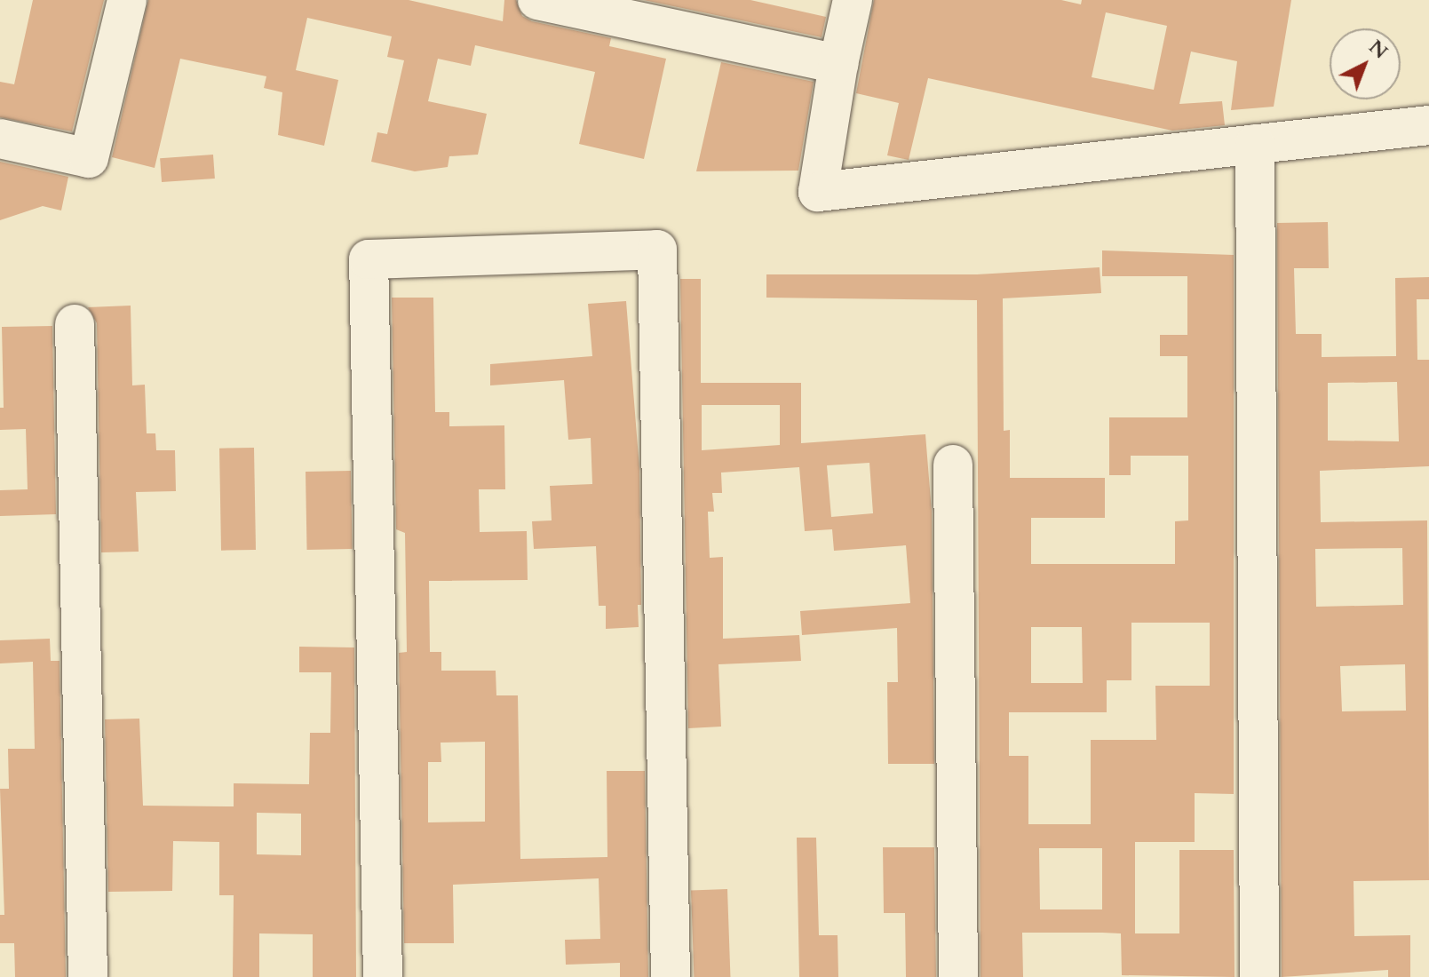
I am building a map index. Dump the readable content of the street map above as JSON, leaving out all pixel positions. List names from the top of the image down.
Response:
{
  "north": "top right"
}
